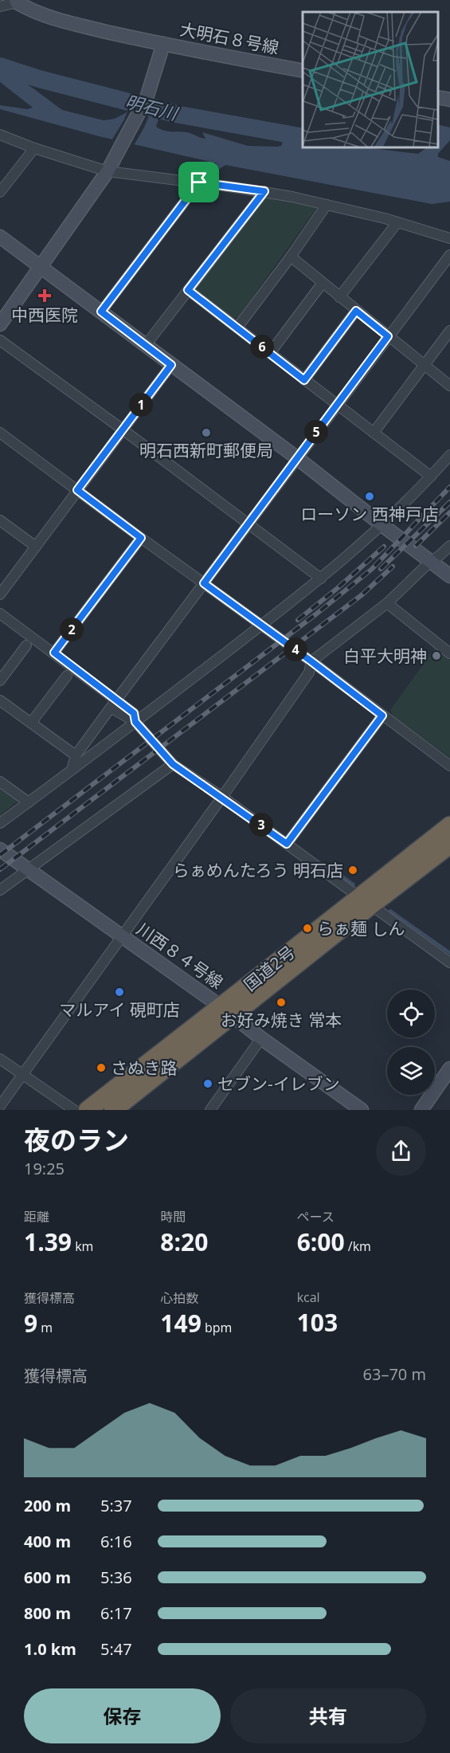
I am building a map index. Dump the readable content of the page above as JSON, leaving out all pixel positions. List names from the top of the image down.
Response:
{
  "streets": {
    "highway": ["国道2号"],
    "street": ["大明石８号線", "川西８４号線"]
  },
  "crossings": [
    ["川西８４号線", "国道2号"]
  ],
  "water": ["明石川"],
  "places": {
    "health": ["中西医院"],
    "other": [
      "明石西新町郵便局",
      "ローソン 西神戸店",
      "白平大明神",
      "らぁめんたろう 明石店",
      "らぁ麺 しん",
      "マルアイ 硯町店",
      "お好み焼き 常本",
      "さぬき路",
      "セブン-イレブン"
    ]
  },
  "page": {
    "pins": [
      "6",
      "1",
      "5",
      "2",
      "4",
      "3"
    ],
    "heading": ["夜のラン", "19:25"],
    "stats": [
      ["距離", "1.39 km"],
      ["時間", "8:20"],
      ["ペース", "6:00 /km"],
      ["獲得標高", "9 m"],
      ["心拍数", "149 bpm"],
      ["kcal", "103"]
    ],
    "chart": ["獲得標高", "63–70 m"],
    "list": [
      {
        "name": "200 m",
        "note": "5:37"
      },
      {
        "name": "400 m",
        "note": "6:16"
      },
      {
        "name": "600 m",
        "note": "5:36"
      },
      {
        "name": "800 m",
        "note": "6:17"
      },
      {
        "name": "1.0 km",
        "note": "5:47"
      }
    ],
    "buttons": ["保存", "共有"]
  }
}
